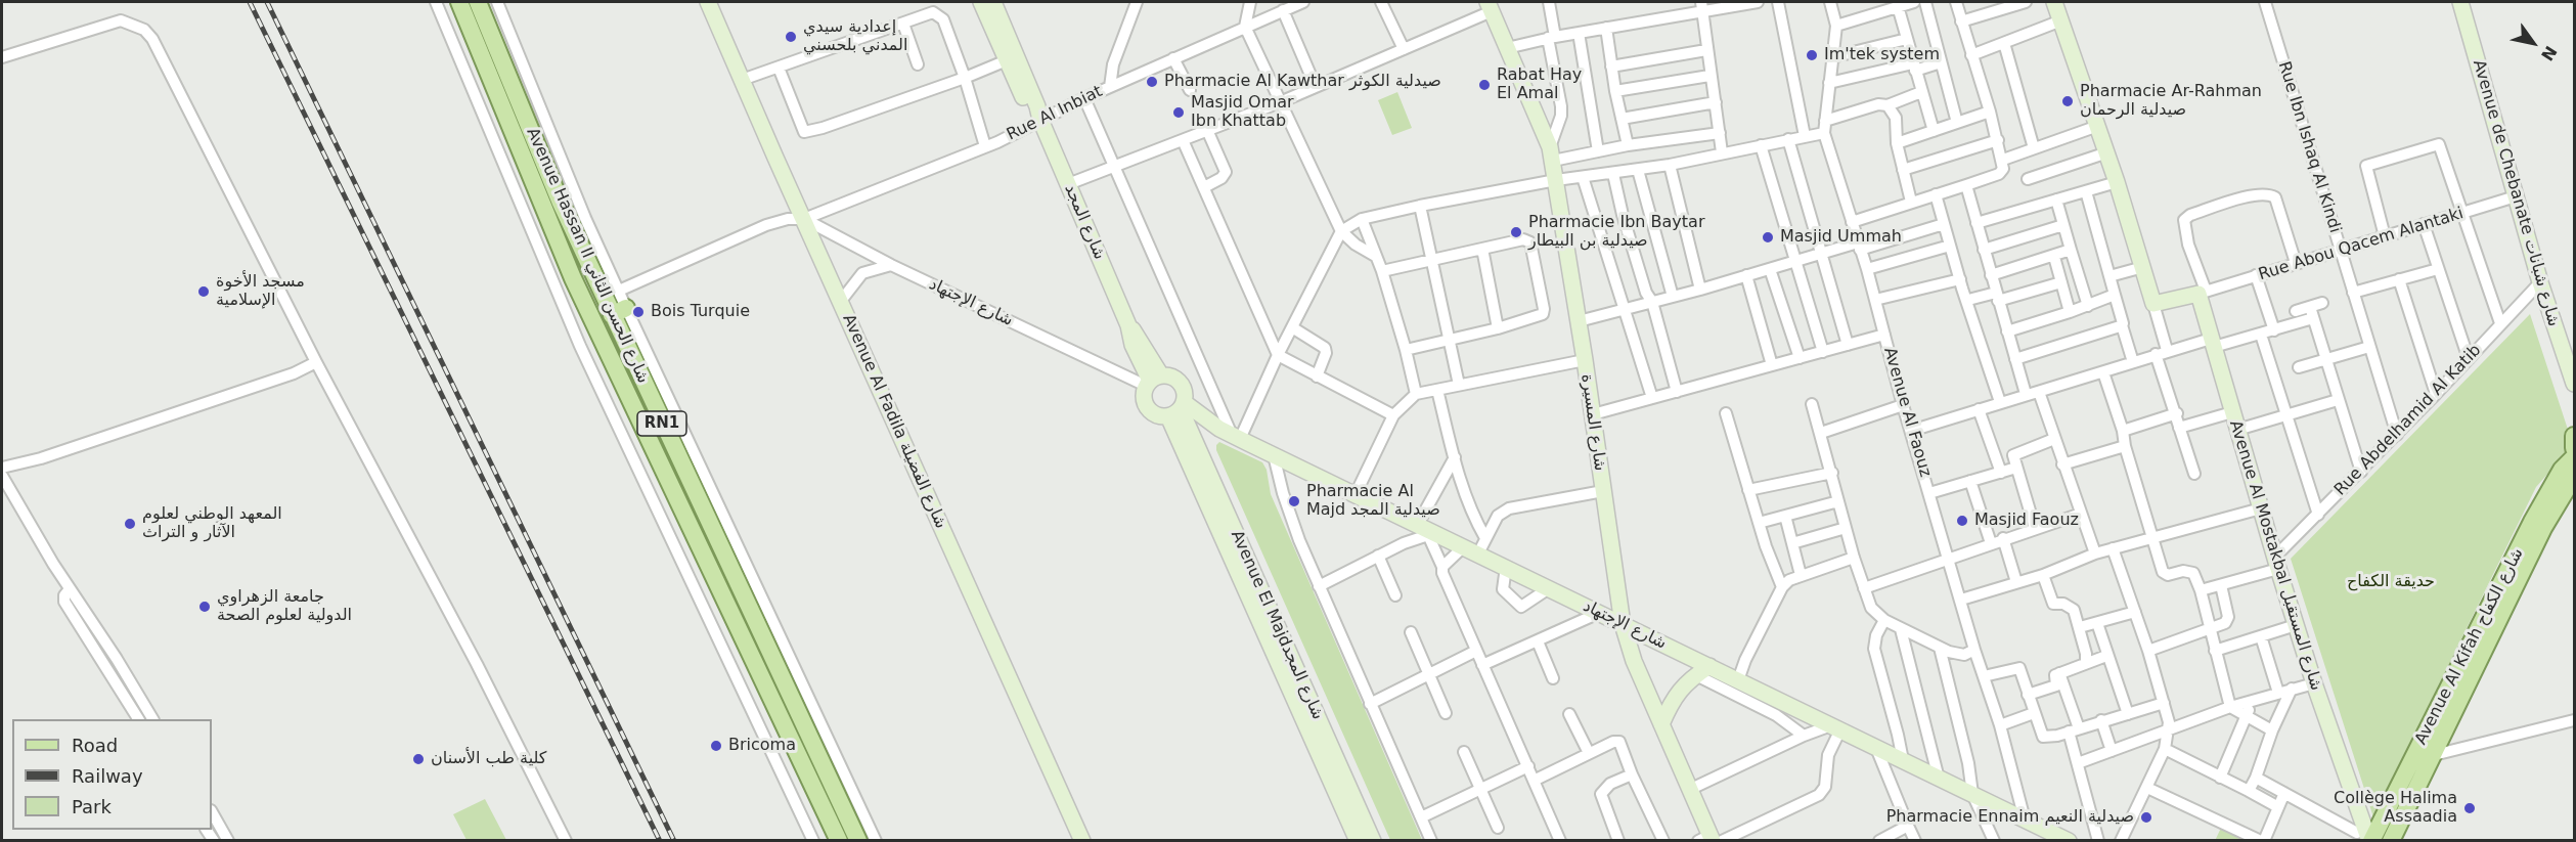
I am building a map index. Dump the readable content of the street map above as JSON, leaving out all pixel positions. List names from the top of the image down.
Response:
{
  "streets": {
    "main road": ["Avenue Hassan II شارع الحسن الثاني", "RN1", "Avenue Al Kifah شارع الكفاح"],
    "street": [
      "Rue Al Inbiat",
      "Rue Ibn Ishaq Al Kindi",
      "Avenue de Chebanate شارع شبانات",
      "شارع المجد",
      "Rue Abou Qacem Alantaki",
      "شارع الإجتهاد",
      "Avenue Al Faouz",
      "Rue Abdelhamid Al Katib",
      "Avenue Al Fadila شارع الفضيلة",
      "شارع المسيرة",
      "Avenue Al Mostakbal شارع المستقبل",
      "Avenue El Majdشارع المجد"
    ]
  },
  "crossings": [
    ["Rue Al Inbiat", "شارع المجد"],
    ["Rue Al Inbiat", "شارع الإجتهاد"],
    ["Rue Al Inbiat", "Avenue Al Fadila شارع الفضيلة"],
    ["Rue Ibn Ishaq Al Kindi", "Rue Abou Qacem Alantaki"],
    ["Rue Ibn Ishaq Al Kindi", "Rue Abdelhamid Al Katib"],
    ["Avenue de Chebanate شارع شبانات", "Rue Abou Qacem Alantaki"],
    ["Avenue de Chebanate شارع شبانات", "Rue Abdelhamid Al Katib"],
    ["شارع المجد", "شارع الإجتهاد"],
    ["شارع المجد", "Avenue El Majdشارع المجد"],
    ["Rue Abou Qacem Alantaki", "Avenue Al Mostakbal شارع المستقبل"],
    ["شارع الإجتهاد", "Avenue Al Faouz"],
    ["شارع الإجتهاد", "Avenue Al Fadila شارع الفضيلة"],
    ["شارع الإجتهاد", "شارع المسيرة"],
    ["شارع الإجتهاد", "Avenue El Majdشارع المجد"],
    ["Rue Abdelhamid Al Katib", "Avenue Al Mostakbal شارع المستقبل"],
    ["Avenue Al Mostakbal شارع المستقبل", "Avenue Al Kifah شارع الكفاح"]
  ],
  "parks": ["حديقة الكفاح"],
  "places": [
    "إعدادية سيدي المدني بلحسني",
    "Im'tek system",
    "Pharmacie Al Kawthar صيدلية الكوثر",
    "Rabat Hay El Amal",
    "Pharmacie Ar-Rahman صيدلية الرحمان",
    "Masjid Omar Ibn Khattab",
    "Pharmacie Ibn Baytar صيدلية بن البيطار",
    "Masjid Ummah",
    "مسجد الأخوة الإسلامية",
    "Bois Turquie",
    "Pharmacie Al Majd صيدلية المجد",
    "Masjid Faouz",
    "المعهد الوطني لعلوم الآثار و التراث",
    "جامعة الزهراوي الدولية لعلوم الصحة",
    "Bricoma",
    "كلية طب الأسنان",
    "Collège Halima Assaadia",
    "Pharmacie Ennaim صيدلية النعيم"
  ],
  "legend": ["Road", "Railway", "Park"],
  "north": "bottom right"
}
